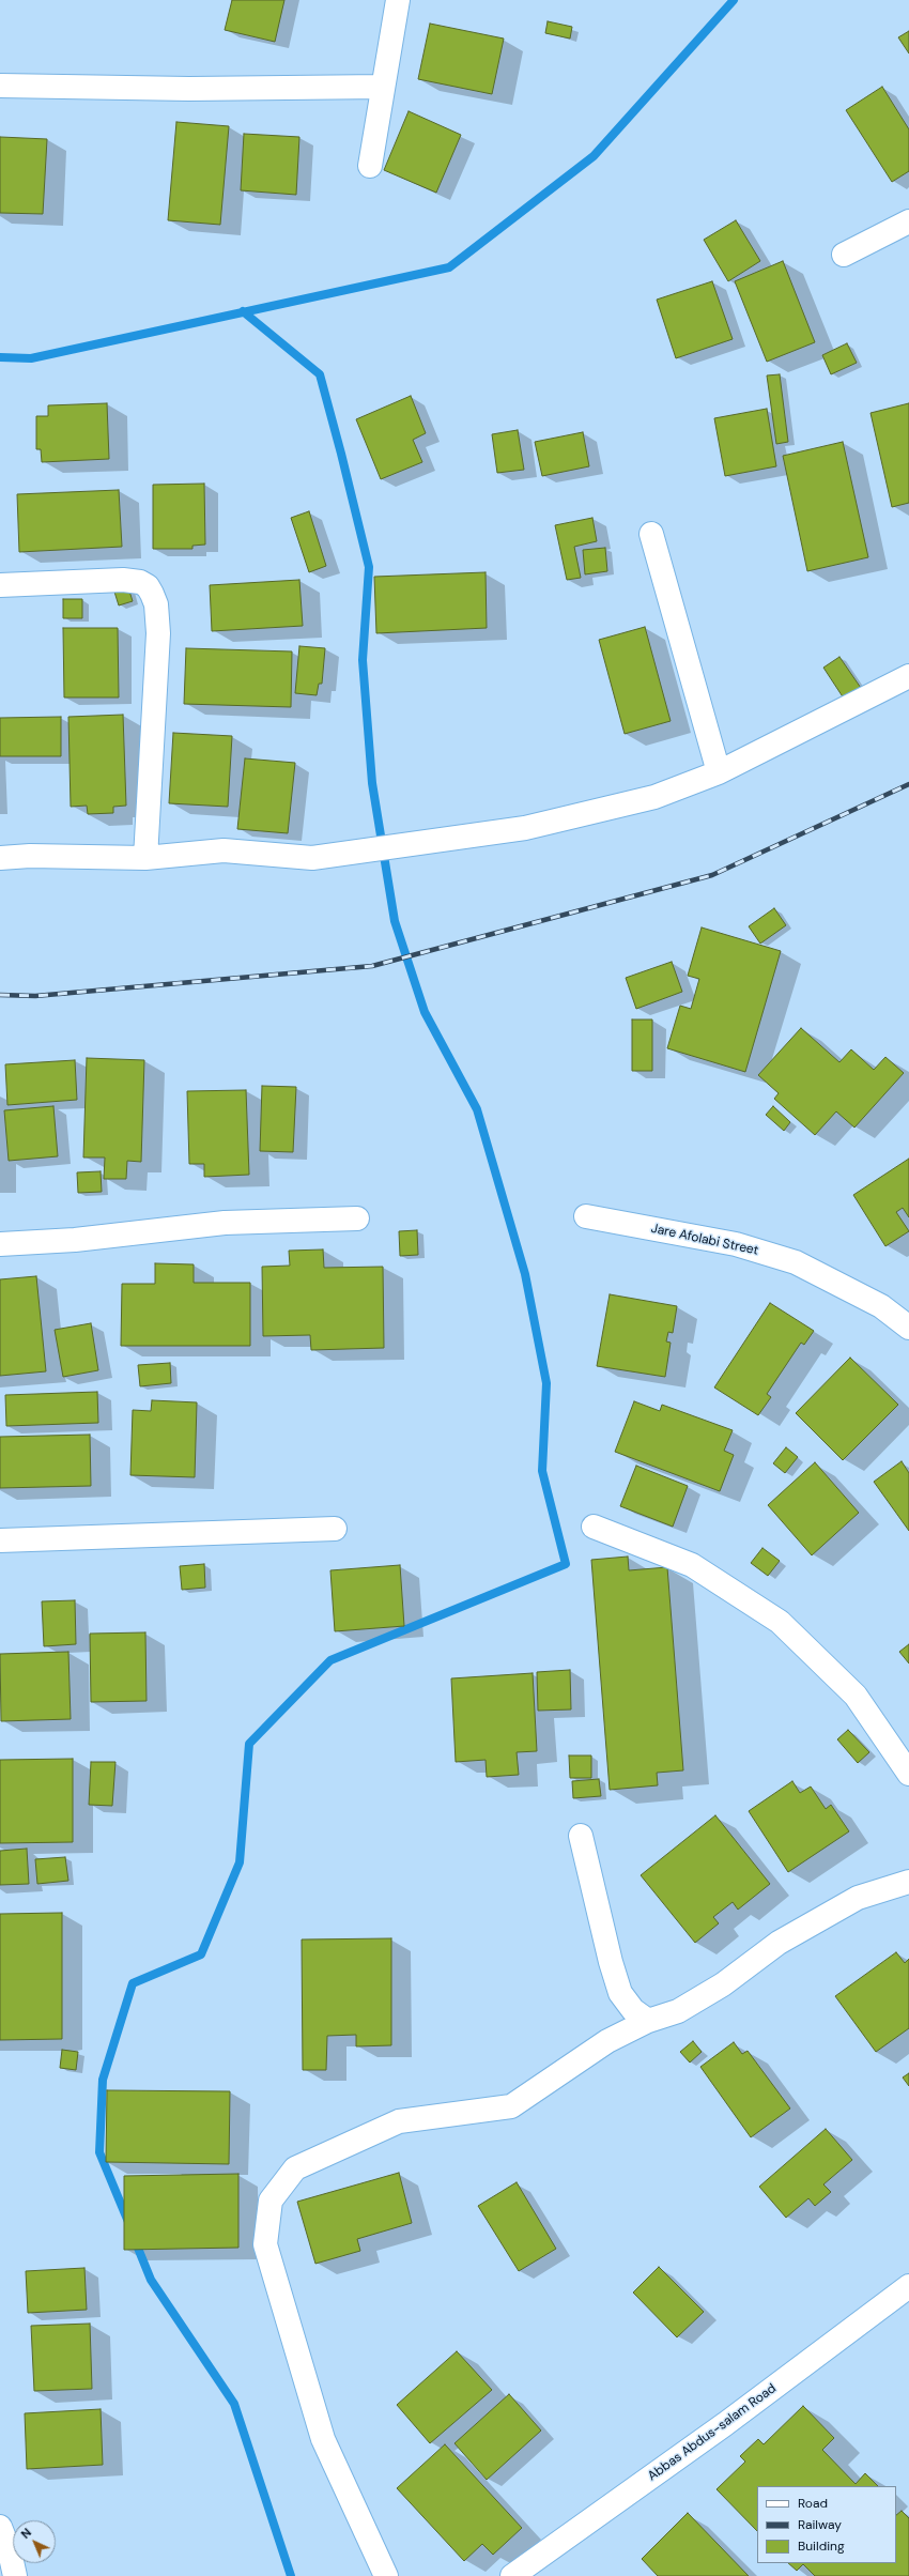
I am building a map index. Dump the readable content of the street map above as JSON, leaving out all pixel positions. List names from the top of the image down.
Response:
{
  "streets": {
    "street": ["Jare Afolabi Street", "Abbas Abdus-salam Road"]
  },
  "legend": ["Road", "Railway", "Building"],
  "north": "top left"
}
